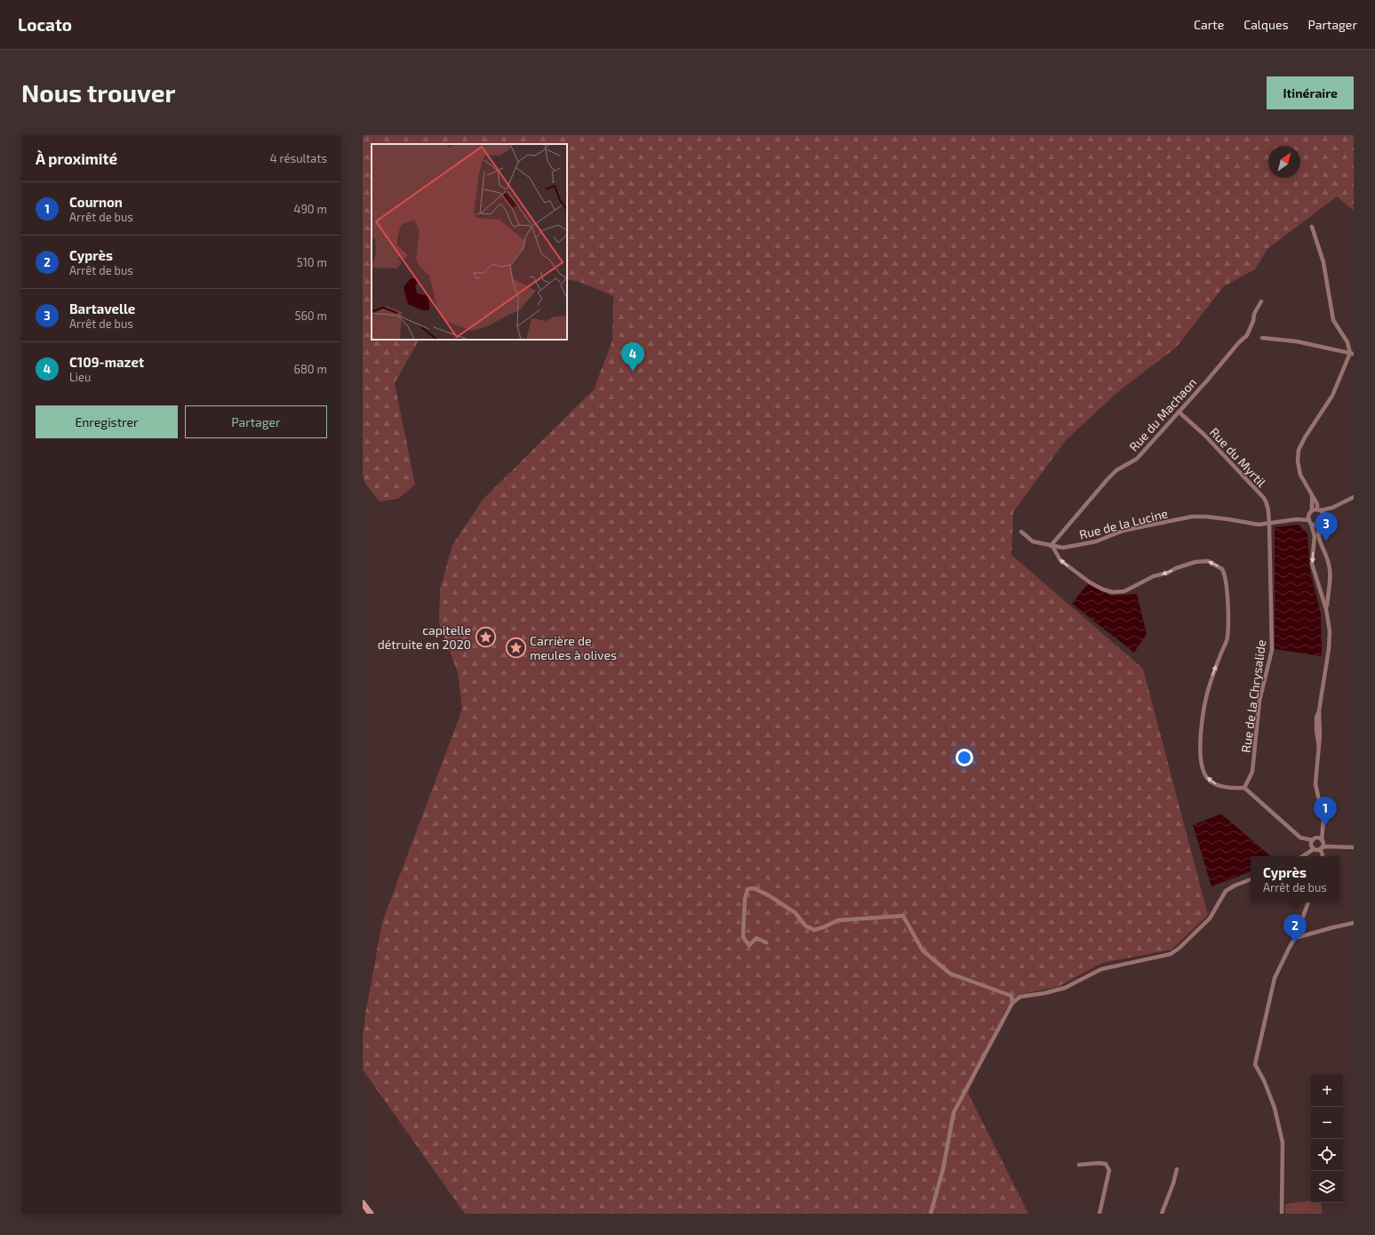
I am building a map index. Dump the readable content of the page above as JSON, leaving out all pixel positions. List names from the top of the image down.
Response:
{
  "streets": {
    "street": [
      "Rue du Machaon",
      "Rue du Myrtil",
      "Rue de la Lucine",
      "Rue de la Chrysalide"
    ]
  },
  "crossings": [
    ["Rue du Machaon", "Rue du Myrtil"],
    ["Rue du Machaon", "Rue de la Lucine"],
    ["Rue du Myrtil", "Rue de la Lucine"],
    ["Rue du Myrtil", "Rue de la Chrysalide"],
    ["Rue de la Lucine", "Rue de la Chrysalide"]
  ],
  "places": {
    "place": ["capitelle détruite en 2020", "Carrière de meules à olives"]
  },
  "north": "top right",
  "page": {
    "header": "Locato",
    "nav": ["Carte", "Calques", "Partager"],
    "buttons": [
      "Itinéraire",
      ["Enregistrer", "Partager"]
    ],
    "title": "Nous trouver",
    "heading": ["À proximité", "4 résultats"],
    "list": [
      {
        "mark": "1",
        "name": "Cournon",
        "note": "Arrêt de bus",
        "value": "490 m"
      },
      {
        "mark": "2",
        "name": "Cyprès",
        "note": "Arrêt de bus",
        "value": "510 m"
      },
      {
        "mark": "3",
        "name": "Bartavelle",
        "note": "Arrêt de bus",
        "value": "560 m"
      },
      {
        "mark": "4",
        "name": "C109-mazet",
        "note": "Lieu",
        "value": "680 m"
      }
    ],
    "pins": [
      "4",
      "3",
      "1",
      "2"
    ],
    "popup": ["Cyprès", "Arrêt de bus"],
    "map_buttons": ["+", "−"]
  }
}
